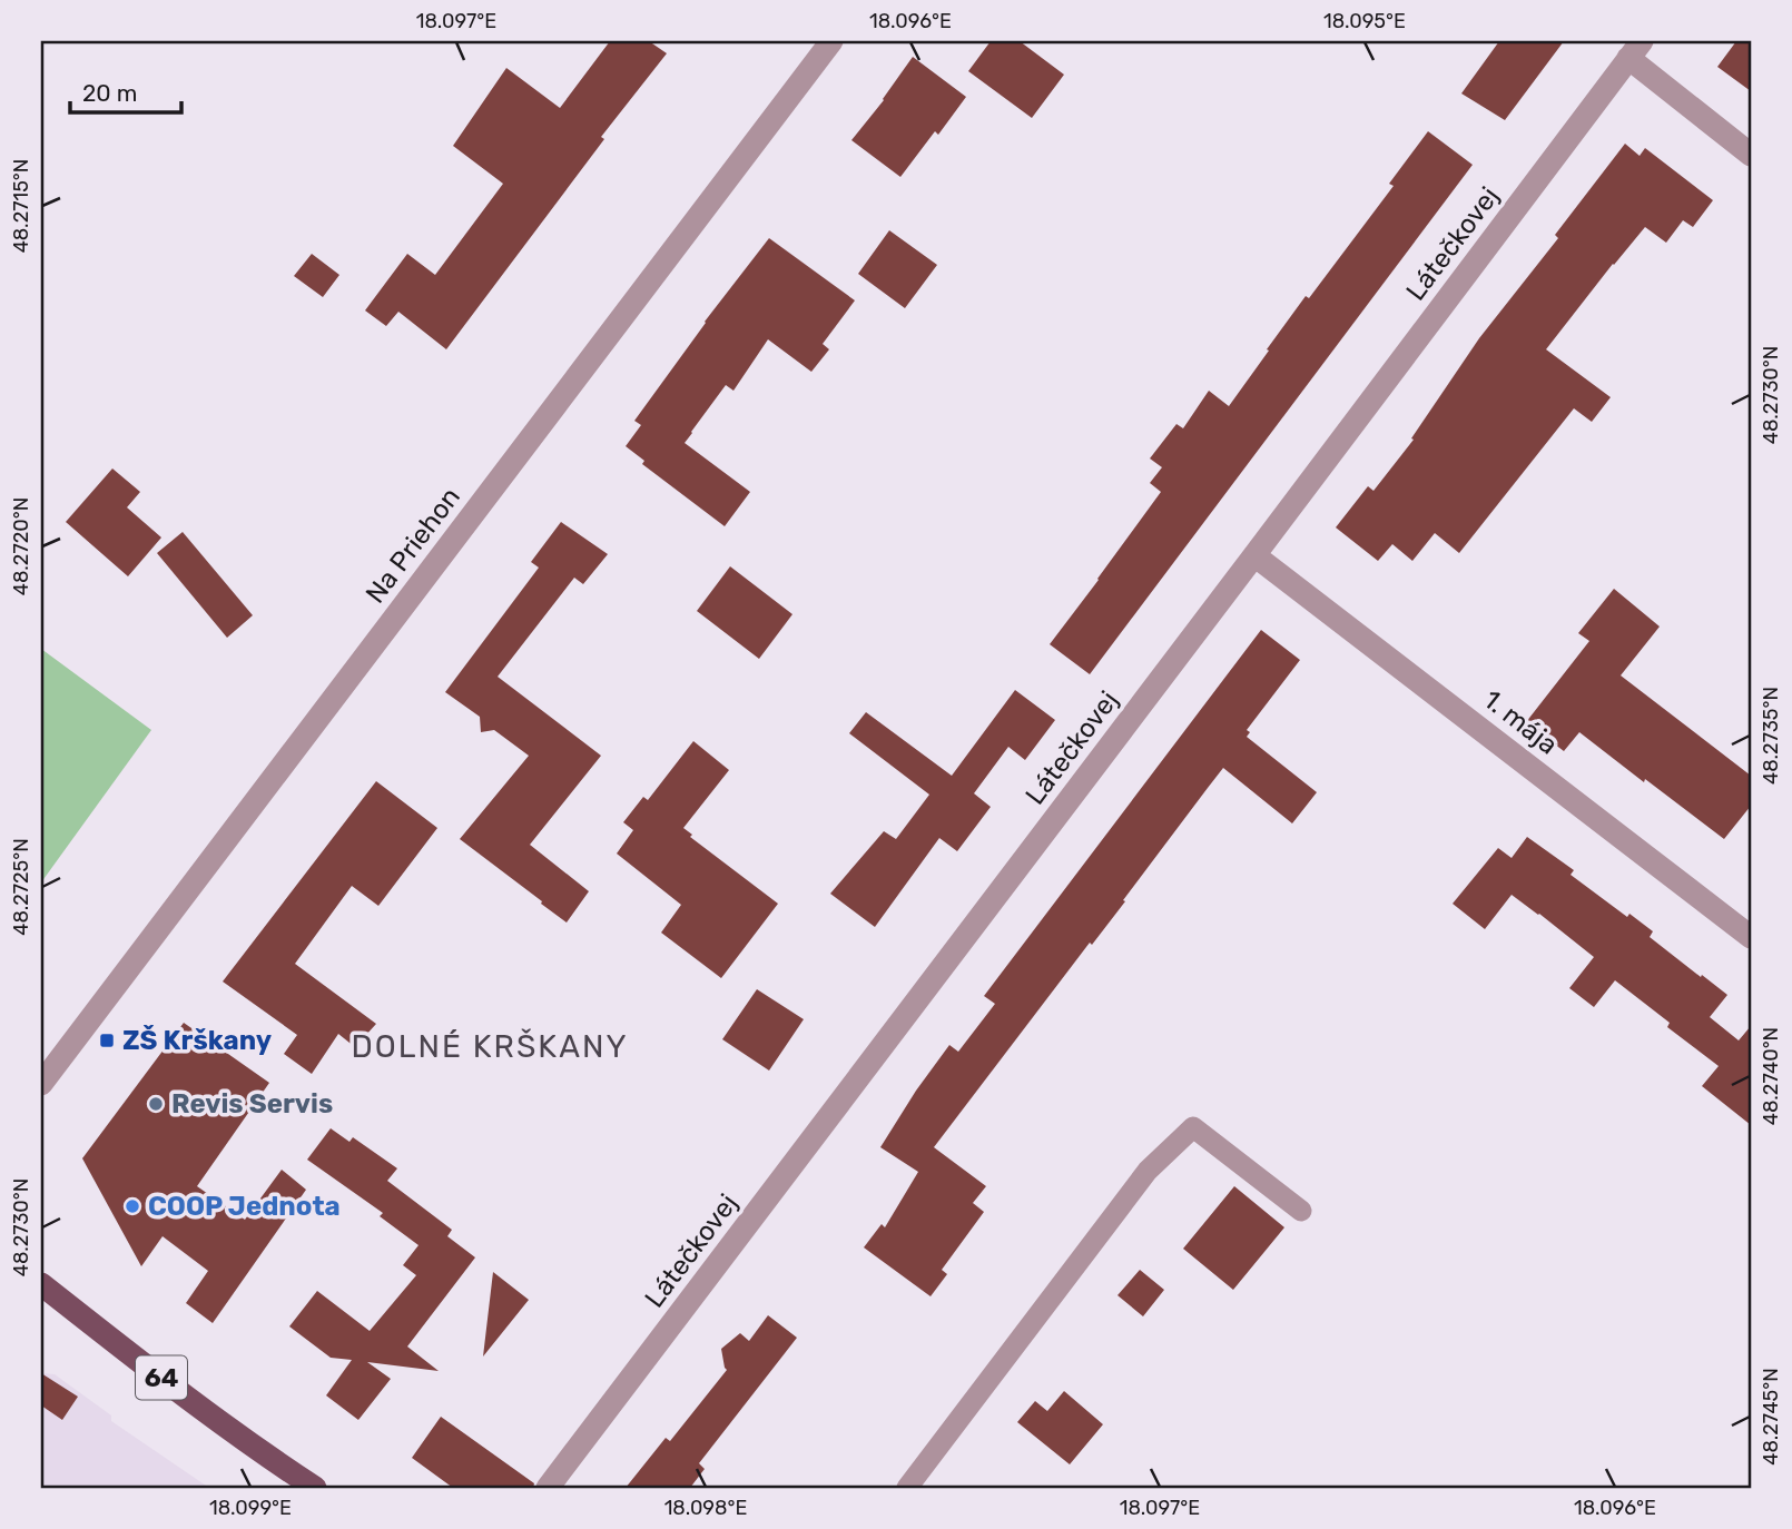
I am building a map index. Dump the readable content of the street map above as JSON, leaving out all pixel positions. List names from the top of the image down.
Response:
{
  "streets": {
    "main road": ["64"],
    "street": ["Látečkovej", "Na Priehon", "1. mája"]
  },
  "crossings": [
    ["Látečkovej", "1. mája"]
  ],
  "districts": ["DOLNÉ KRŠKANY"],
  "places": {
    "transit": ["ZŠ Krškany"],
    "other": ["Revis Servis", "COOP Jednota"]
  },
  "scale_bar": "20 m",
  "coordinates": [
    "18.097°E",
    "18.096°E",
    "18.095°E",
    "48.2715°N",
    "48.2730°N",
    "48.2720°N",
    "48.2735°N",
    "48.2725°N",
    "48.2740°N",
    "48.2745°N",
    "18.099°E",
    "18.098°E"
  ]
}
